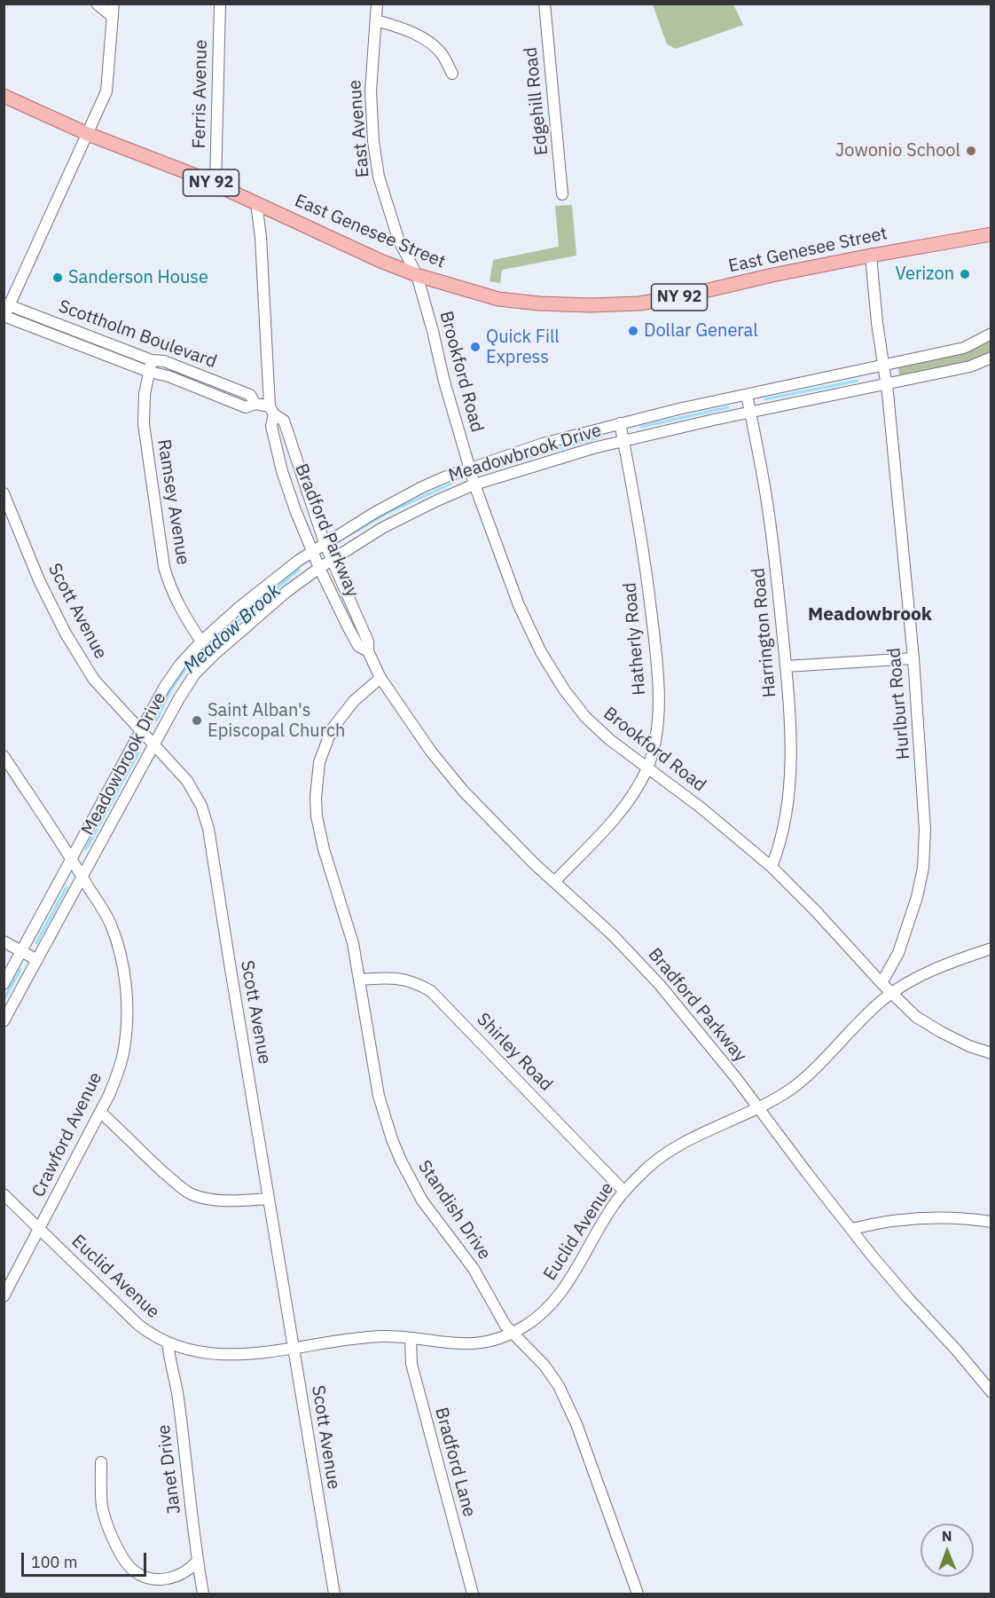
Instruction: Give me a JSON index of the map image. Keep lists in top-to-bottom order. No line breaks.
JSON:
{"streets":{"main road":["NY 92","East Genesee Street"],"street":["Ferris Avenue","Edgehill Road","East Avenue","Scottholm Boulevard","Brookford Road","Meadowbrook Drive","Ramsey Avenue","Bradford Parkway","Scott Avenue","Harrington Road","Hatherly Road","Hurlburt Road","Shirley Road","Crawford Avenue","Standish Drive","Euclid Avenue","Bradford Lane","Janet Drive"]},"crossings":[["Ferris Avenue","East Genesee Street"],["East Avenue","East Genesee Street"],["East Avenue","Brookford Road"],["East Genesee Street","Brookford Road"],["East Genesee Street","Bradford Parkway"],["East Genesee Street","Hurlburt Road"],["Scottholm Boulevard","Ramsey Avenue"],["Scottholm Boulevard","Bradford Parkway"],["Brookford Road","Meadowbrook Drive"],["Brookford Road","Harrington Road"],["Brookford Road","Hatherly Road"],["Brookford Road","Hurlburt Road"],["Brookford Road","Euclid Avenue"],["Meadowbrook Drive","Ramsey Avenue"],["Meadowbrook Drive","Bradford Parkway"],["Meadowbrook Drive","Scott Avenue"],["Meadowbrook Drive","Harrington Road"],["Meadowbrook Drive","Hatherly Road"],["Meadowbrook Drive","Hurlburt Road"],["Meadowbrook Drive","Crawford Avenue"],["Bradford Parkway","Hatherly Road"],["Bradford Parkway","Standish Drive"],["Bradford Parkway","Euclid Avenue"],["Scott Avenue","Euclid Avenue"],["Shirley Road","Standish Drive"],["Shirley Road","Euclid Avenue"],["Crawford Avenue","Euclid Avenue"],["Standish Drive","Euclid Avenue"],["Euclid Avenue","Bradford Lane"],["Euclid Avenue","Janet Drive"]],"districts":["Meadowbrook"],"water":["Meadow Brook"],"places":["Jowonio School","Verizon","Sanderson House","Dollar General","Quick Fill Express","Saint Alban's Episcopal Church"],"scale_bar":"100 m","north":"top"}
